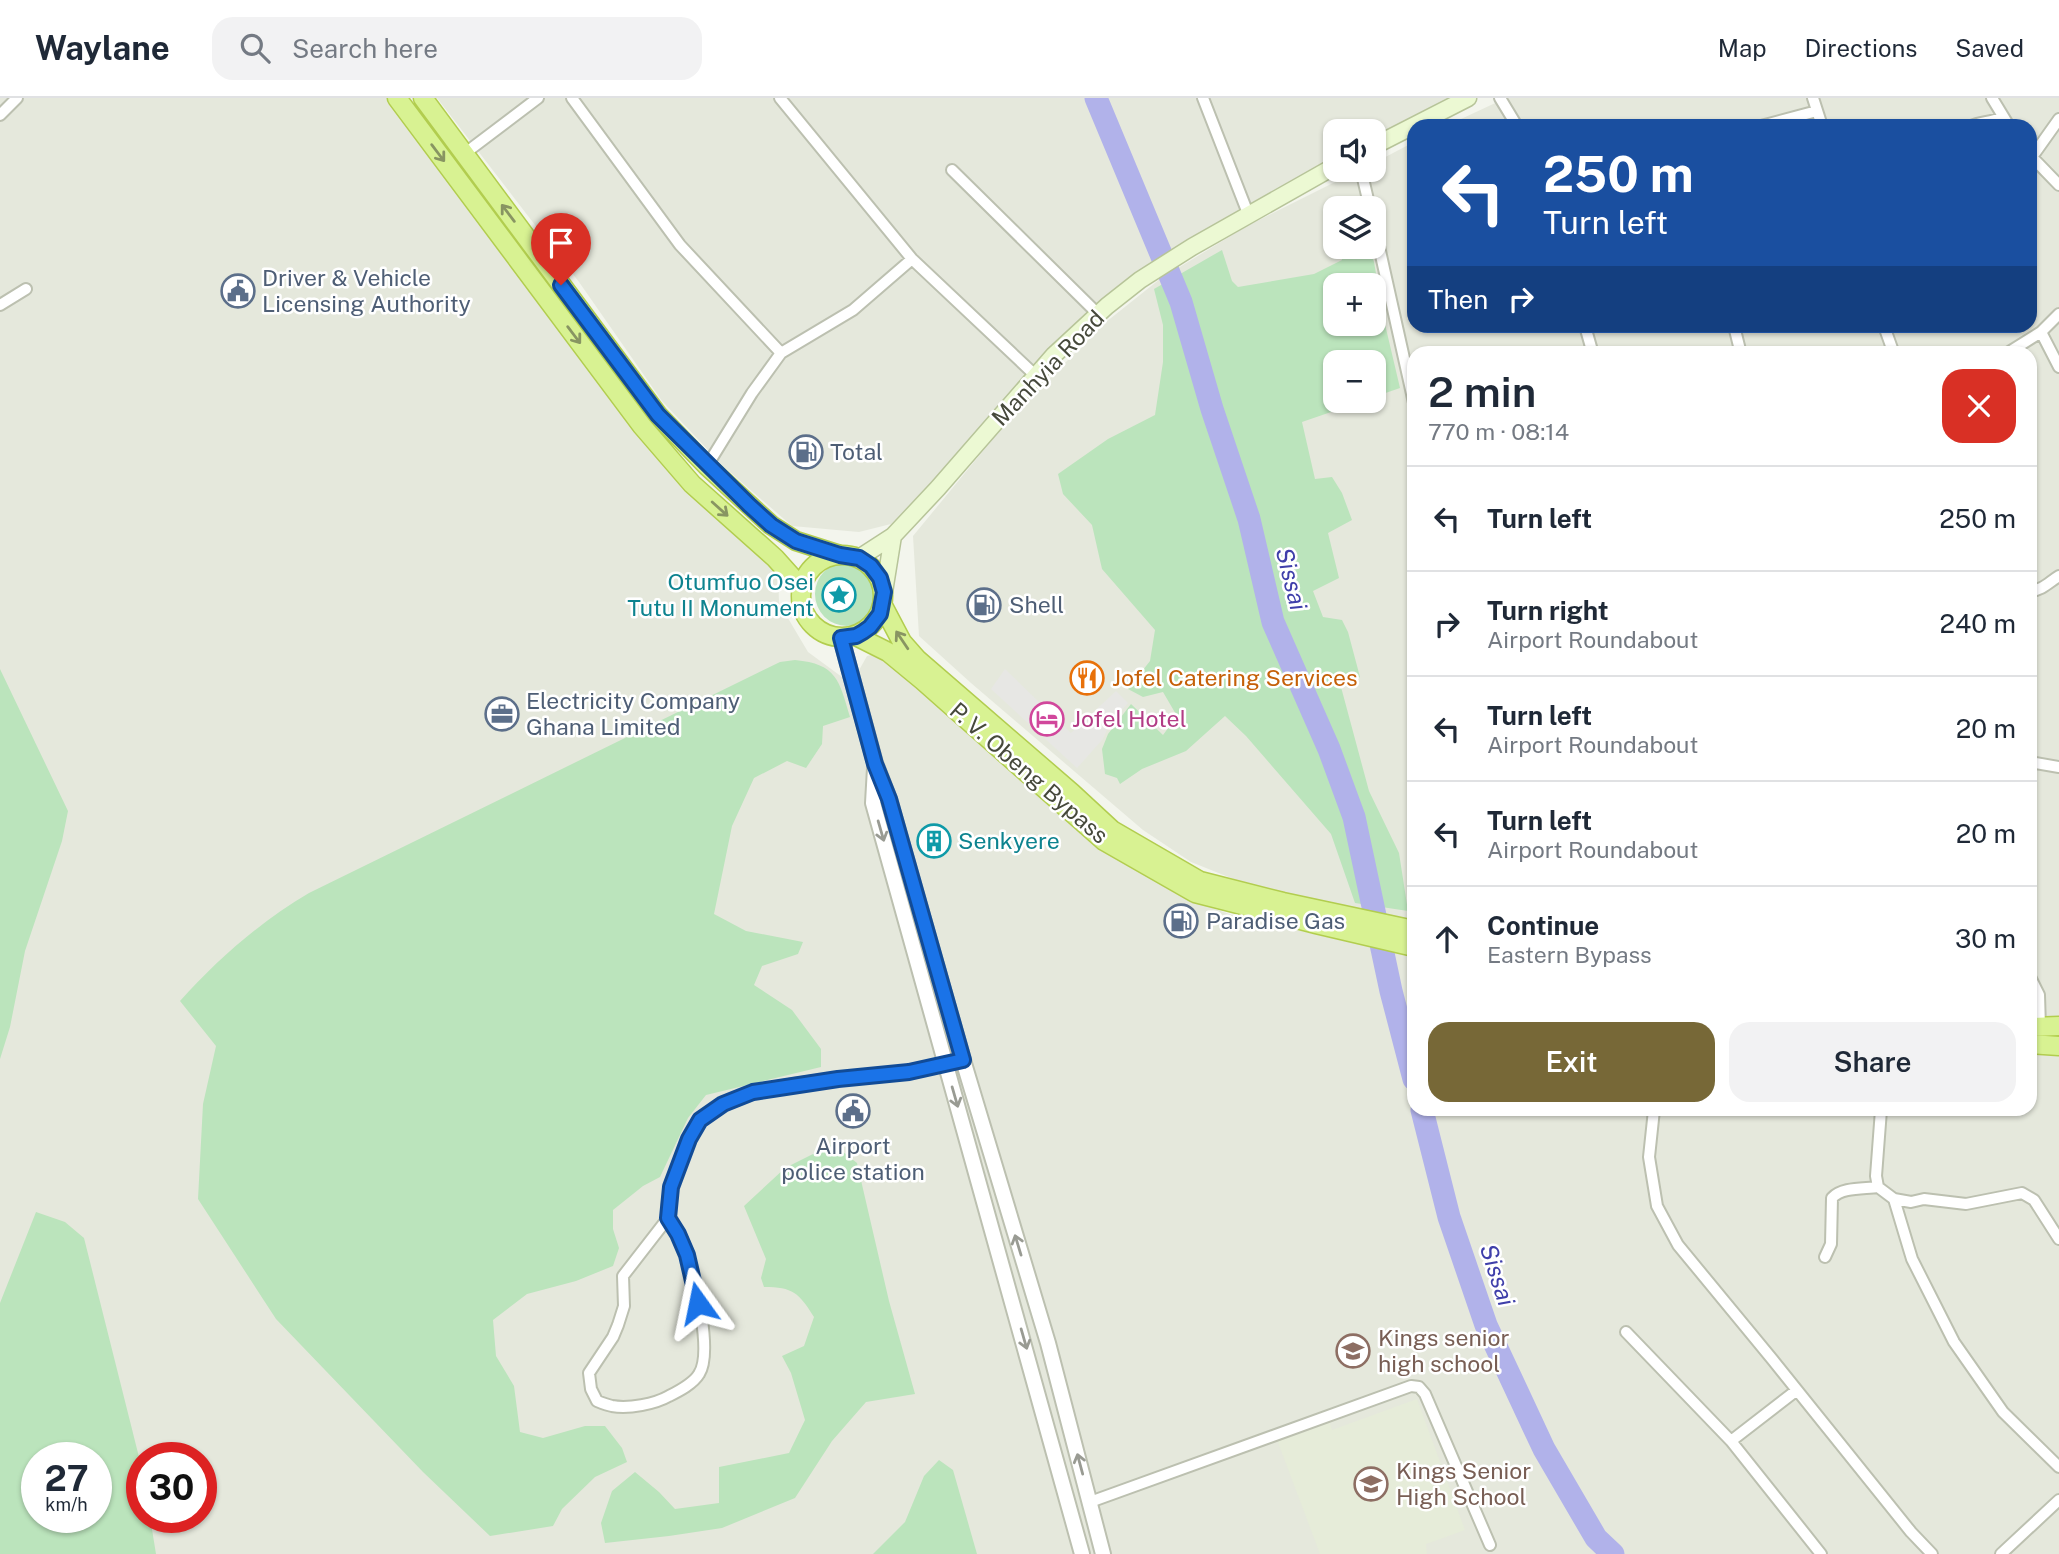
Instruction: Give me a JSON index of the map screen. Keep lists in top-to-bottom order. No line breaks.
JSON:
{"streets":{"highway":["P. V. Obeng Bypass"],"main road":["Manhyia Road"]},"crossings":[["Manhyia Road","P. V. Obeng Bypass"]],"water":["Sissai"],"places":{"public building":["Driver & Vehicle Licensing Authority","Airport police station"],"fuel station":["Total","Shell","Paradise Gas"],"place":["Otumfuo Osei Tutu II Monument"],"restaurant":["Jofel Catering Services"],"office":["Electricity Company Ghana Limited"],"hotel":["Jofel Hotel"],"building":["Senkyere"],"school or university":["Kings senior high school","Kings Senior High School"]},"page":{"header":"Waylane","search":"Search here","nav":["Map","Directions","Saved"],"map_buttons":["+","−"],"turn":["250 m","Turn left"],"then":"Then","heading":["2 min","770 m · 08:14"],"list":[{"name":"Turn left","value":"250 m"},{"name":"Turn right","note":"Airport Roundabout","value":"240 m"},{"name":"Turn left","note":"Airport Roundabout","value":"20 m"},{"name":"Turn left","note":"Airport Roundabout","value":"20 m"},{"name":"Continue","note":"Eastern Bypass","value":"30 m"}],"buttons":["Exit","Share"],"speed":"27 km/h","limit":"30"}}
